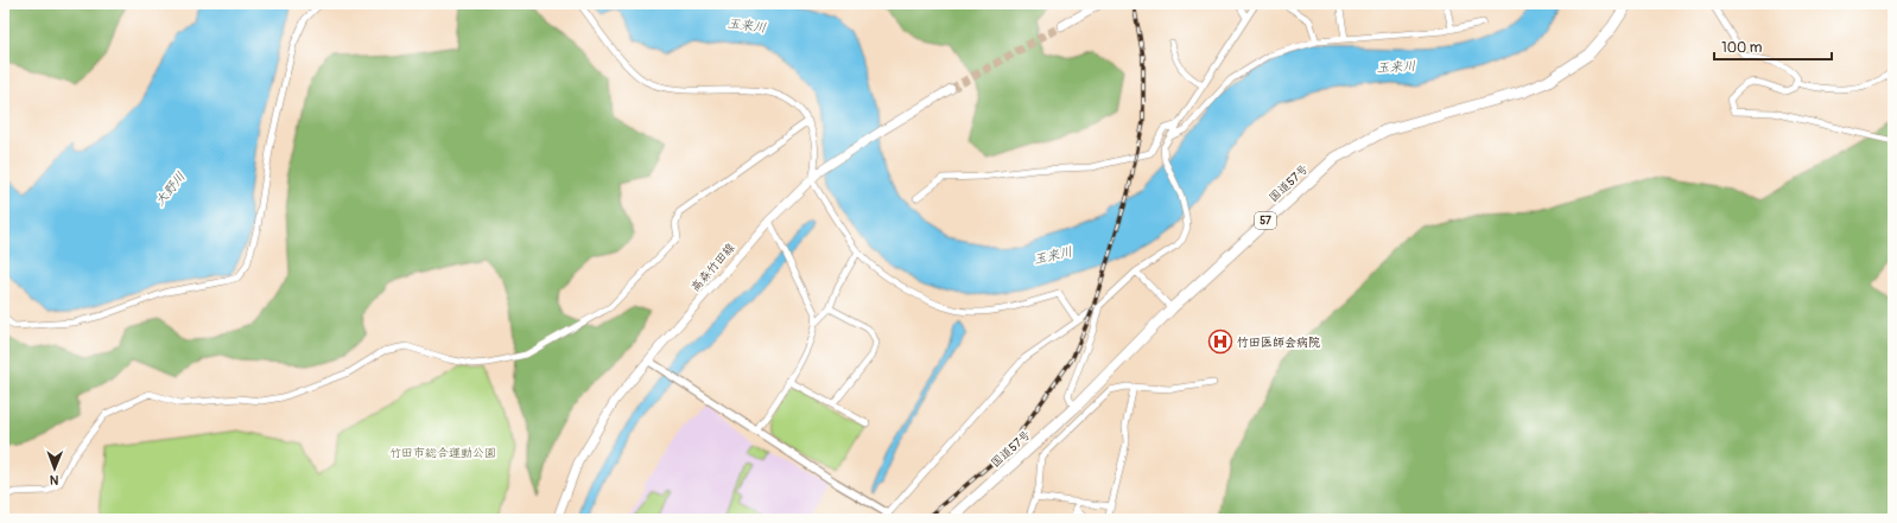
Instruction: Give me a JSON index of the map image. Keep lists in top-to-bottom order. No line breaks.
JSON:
{"streets":{"highway":["国道57号","57"],"main road":["高森竹田線"]},"water":["玉来川","大野川"],"parks":["竹田市総合運動公園"],"places":{"hospital":["竹田医師会病院"]},"scale_bar":"100 m","north":"bottom"}
